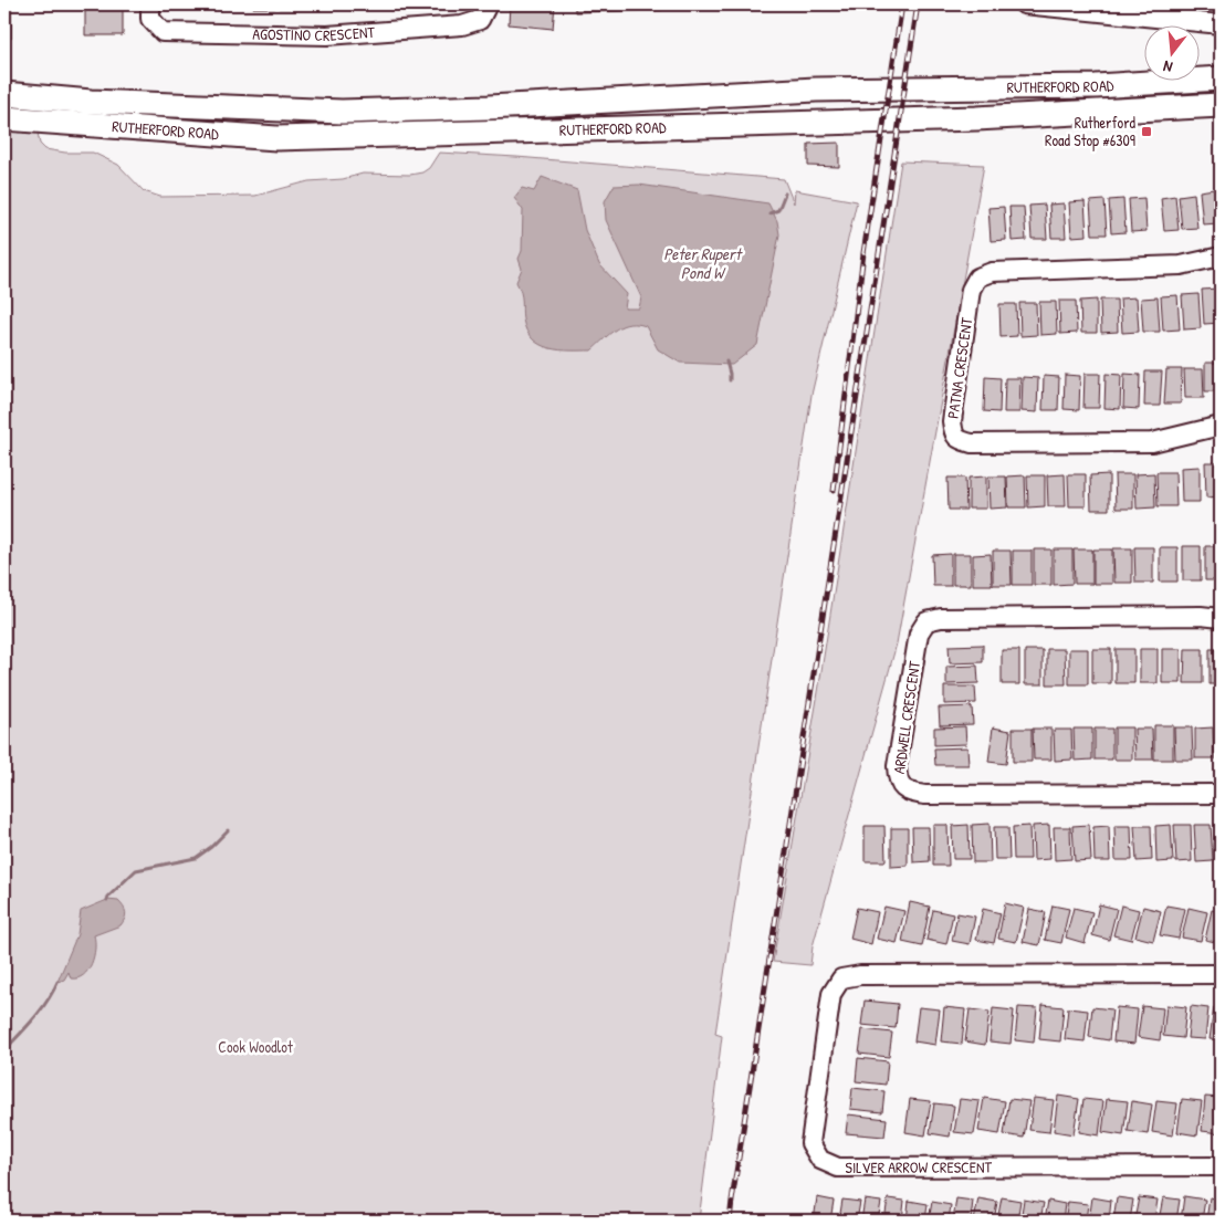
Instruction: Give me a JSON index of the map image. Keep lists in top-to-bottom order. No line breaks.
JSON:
{"streets":{"main road":["RUTHERFORD ROAD"],"street":["AGOSTINO CRESCENT","PATNA CRESCENT","ARDWELL CRESCENT","SILVER ARROW CRESCENT"]},"water":["Peter Rupert Pond W"],"parks":["Cook Woodlot"],"places":{"transit":["Rutherford Road Stop #6309"]},"north":"bottom"}
